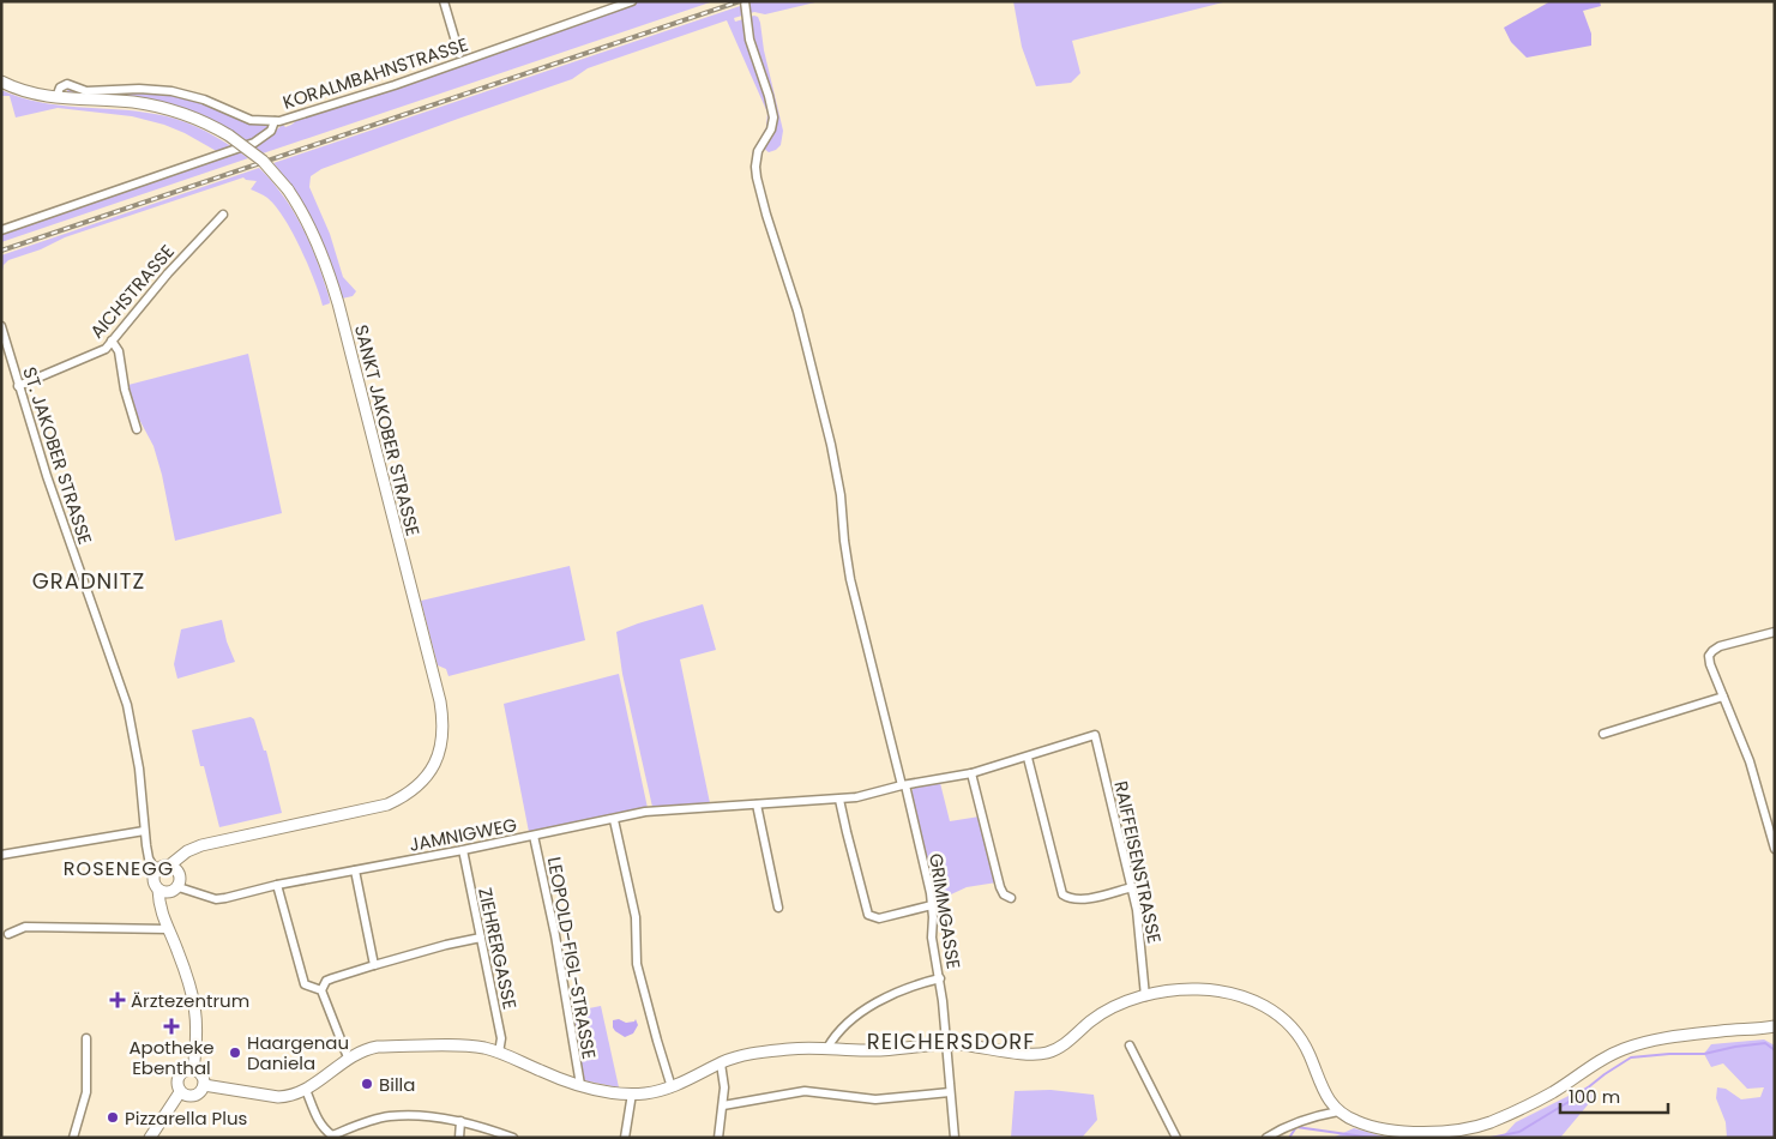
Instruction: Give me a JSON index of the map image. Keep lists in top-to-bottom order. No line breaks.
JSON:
{"streets":{"main road":["SANKT JAKOBER STRASSE"],"street":["KORALMBAHNSTRASSE","AICHSTRASSE","ST. JAKOBER STRASSE","JAMNIGWEG","RAIFFEISENSTRASSE","GRIMMGASSE","ZIEHRERGASSE","LEOPOLD-FIGL-STRASSE"]},"crossings":[["AICHSTRASSE","ST. JAKOBER STRASSE"],["SANKT JAKOBER STRASSE","ST. JAKOBER STRASSE"],["SANKT JAKOBER STRASSE","JAMNIGWEG"],["ST. JAKOBER STRASSE","JAMNIGWEG"],["JAMNIGWEG","RAIFFEISENSTRASSE"],["JAMNIGWEG","GRIMMGASSE"],["JAMNIGWEG","ZIEHRERGASSE"],["JAMNIGWEG","LEOPOLD-FIGL-STRASSE"]],"districts":["GRADNITZ","ROSENEGG","REICHERSDORF"],"places":{"health":["Ärztezentrum","Apotheke Ebenthal"],"other":["Haargenau Daniela","Billa","Pizzarella Plus"]},"scale_bar":"100 m"}
